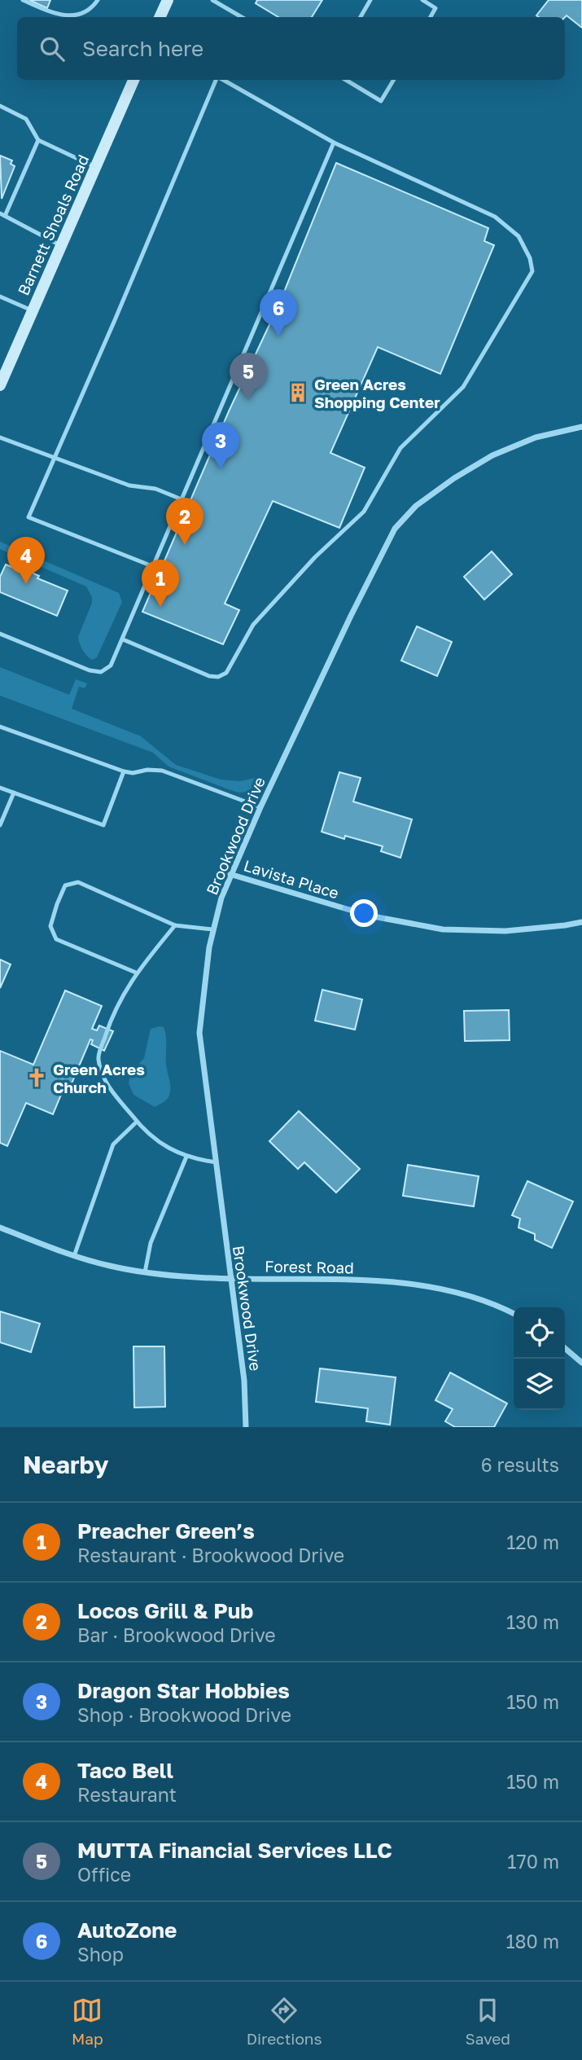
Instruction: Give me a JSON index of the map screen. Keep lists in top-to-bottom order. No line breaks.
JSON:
{"streets":{"main road":["Barnett Shoals Road"],"street":["Brookwood Drive","Lavista Place","Forest Road"]},"crossings":[["Brookwood Drive","Lavista Place"],["Brookwood Drive","Forest Road"]],"places":{"building":["Green Acres Shopping Center"],"church":["Green Acres Church"]},"page":{"search":"Search here","pins":["6","5","3","2","4","1"],"heading":["Nearby","6 results"],"list":[{"mark":"1","name":"Preacher Green’s","note":"Restaurant · Brookwood Drive","value":"120 m"},{"mark":"2","name":"Locos Grill & Pub","note":"Bar · Brookwood Drive","value":"130 m"},{"mark":"3","name":"Dragon Star Hobbies","note":"Shop · Brookwood Drive","value":"150 m"},{"mark":"4","name":"Taco Bell","note":"Restaurant","value":"150 m"},{"mark":"5","name":"MUTTA Financial Services LLC","note":"Office","value":"170 m"},{"mark":"6","name":"AutoZone","note":"Shop","value":"180 m"}],"nav":["Map","Directions","Saved"]}}
